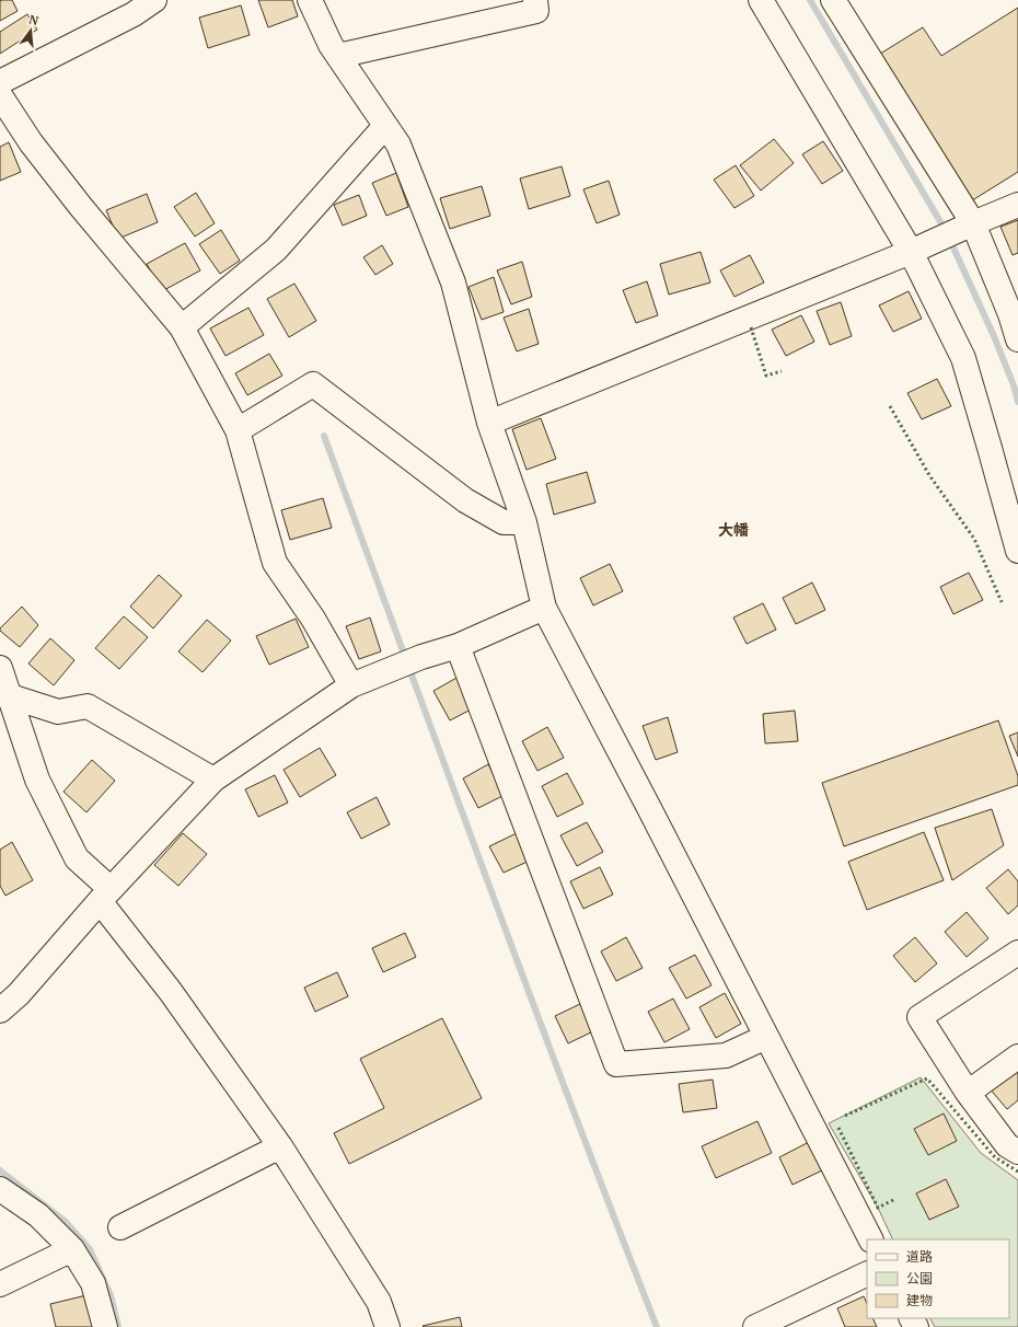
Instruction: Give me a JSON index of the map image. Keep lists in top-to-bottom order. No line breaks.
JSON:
{"districts":["大幡"],"legend":["道路","公園","建物"],"north":"top"}
